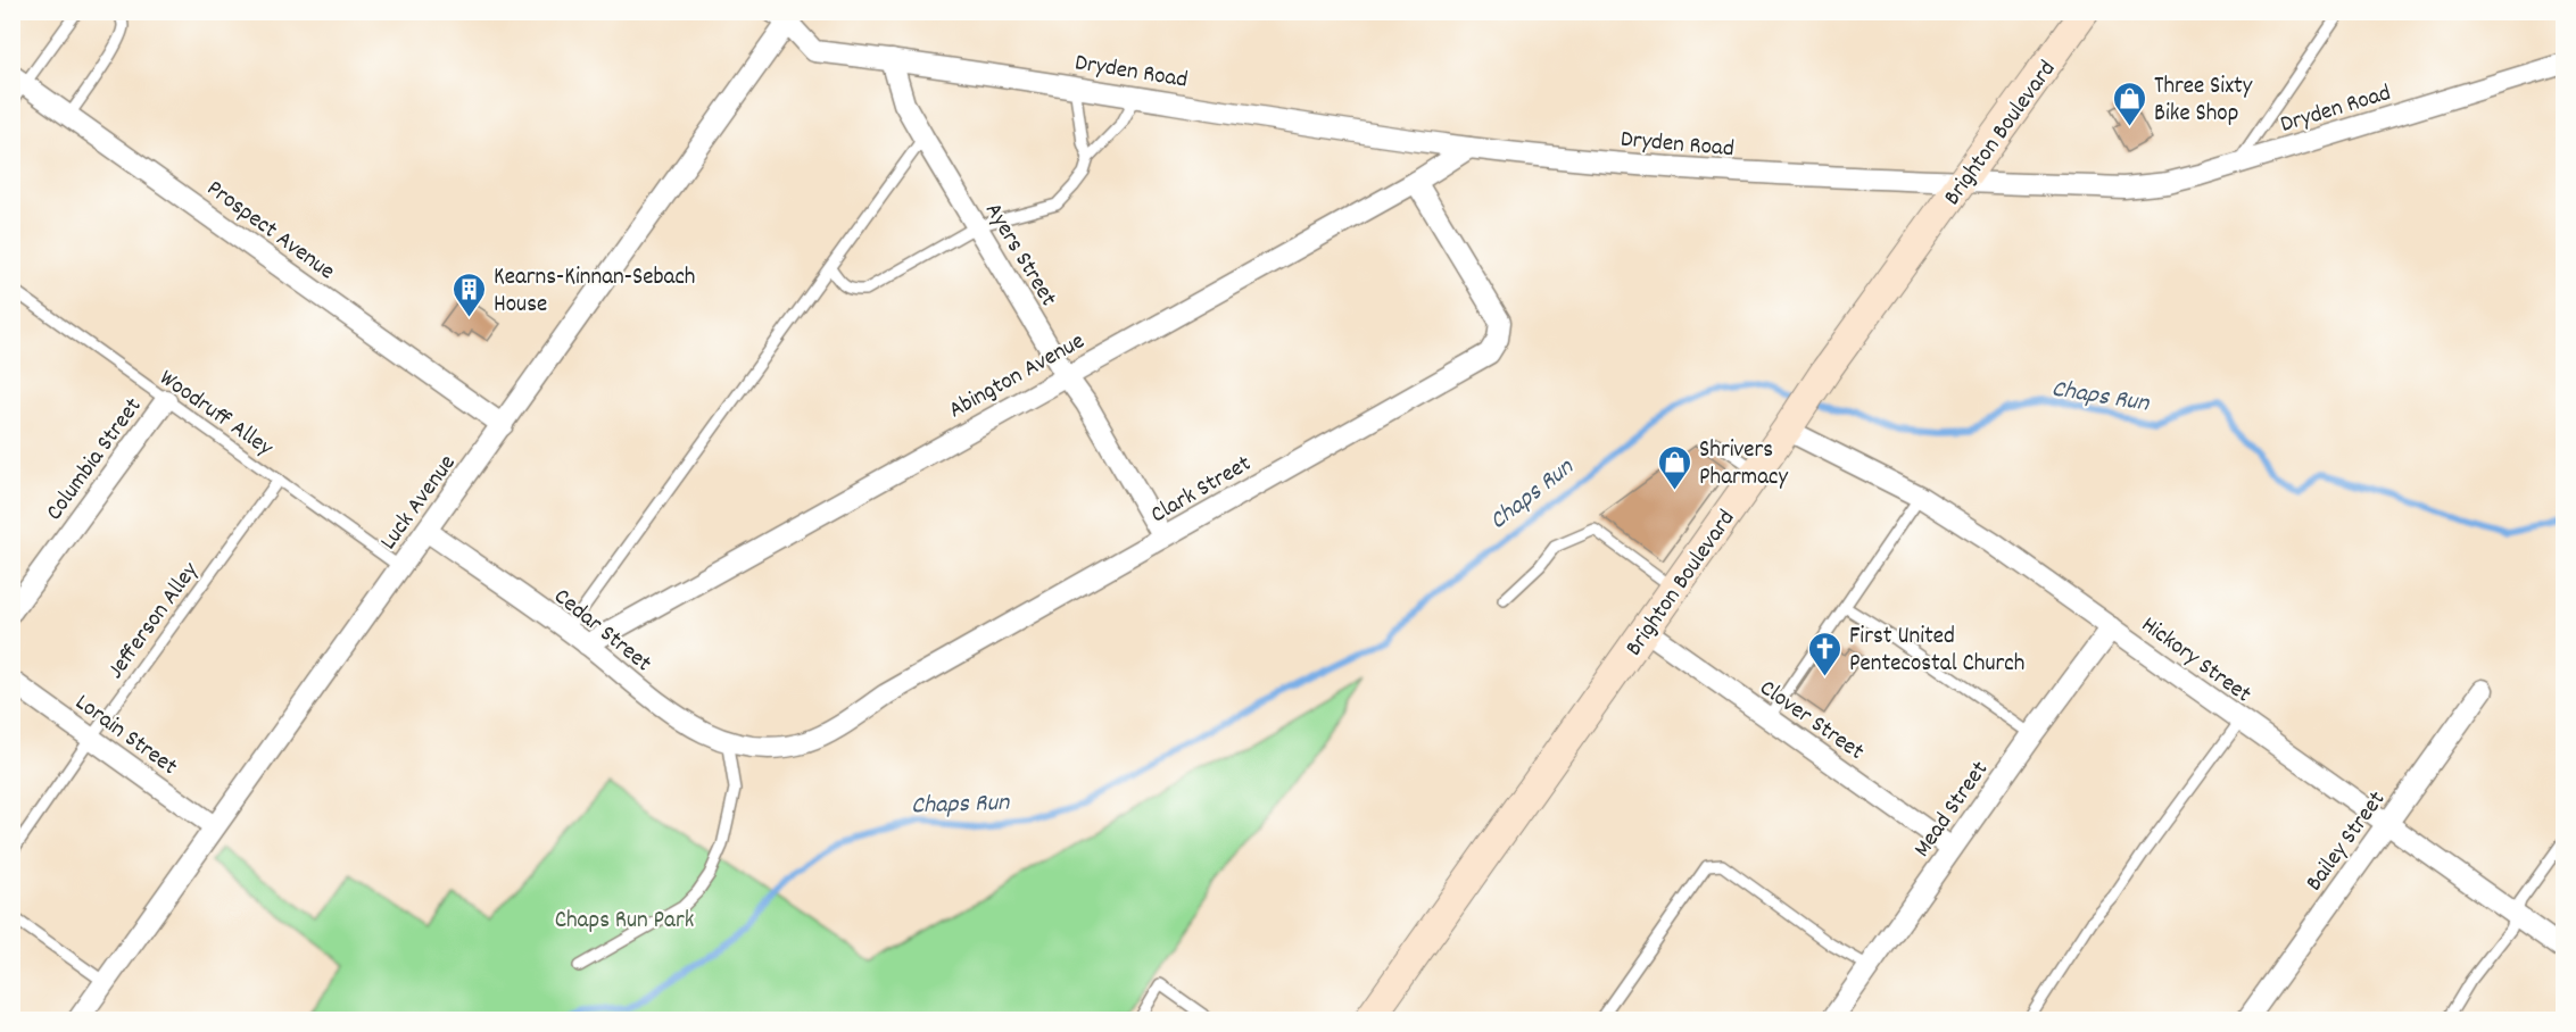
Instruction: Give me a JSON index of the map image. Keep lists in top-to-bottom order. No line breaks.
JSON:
{"streets":{"street":["Dryden Road","Brighton Boulevard","Prospect Avenue","Ayers Street","Abington Avenue","Columbia Street","Clark Street","Luck Avenue","Cedar Street","Hickory Street","Clover Street","Lorain Street","Mead Street","Bailey Street"],"lane":["Woodruff Alley","Jefferson Alley"]},"crossings":[["Dryden Road","Brighton Boulevard"],["Dryden Road","Ayers Street"],["Dryden Road","Abington Avenue"],["Dryden Road","Luck Avenue"],["Brighton Boulevard","Hickory Street"],["Brighton Boulevard","Clover Street"],["Prospect Avenue","Luck Avenue"],["Ayers Street","Abington Avenue"],["Ayers Street","Clark Street"],["Abington Avenue","Clark Street"],["Abington Avenue","Cedar Street"],["Woodruff Alley","Columbia Street"],["Woodruff Alley","Luck Avenue"],["Woodruff Alley","Jefferson Alley"],["Clark Street","Cedar Street"],["Luck Avenue","Cedar Street"],["Luck Avenue","Lorain Street"],["Jefferson Alley","Lorain Street"],["Hickory Street","Mead Street"],["Hickory Street","Bailey Street"],["Clover Street","Mead Street"]],"water":["Chaps Run"],"parks":["Chaps Run Park"],"places":{"shop":["Three Sixty Bike Shop","Shrivers Pharmacy"],"building":["Kearns-Kinnan-Sebach House"],"church":["First United Pentecostal Church"]}}
